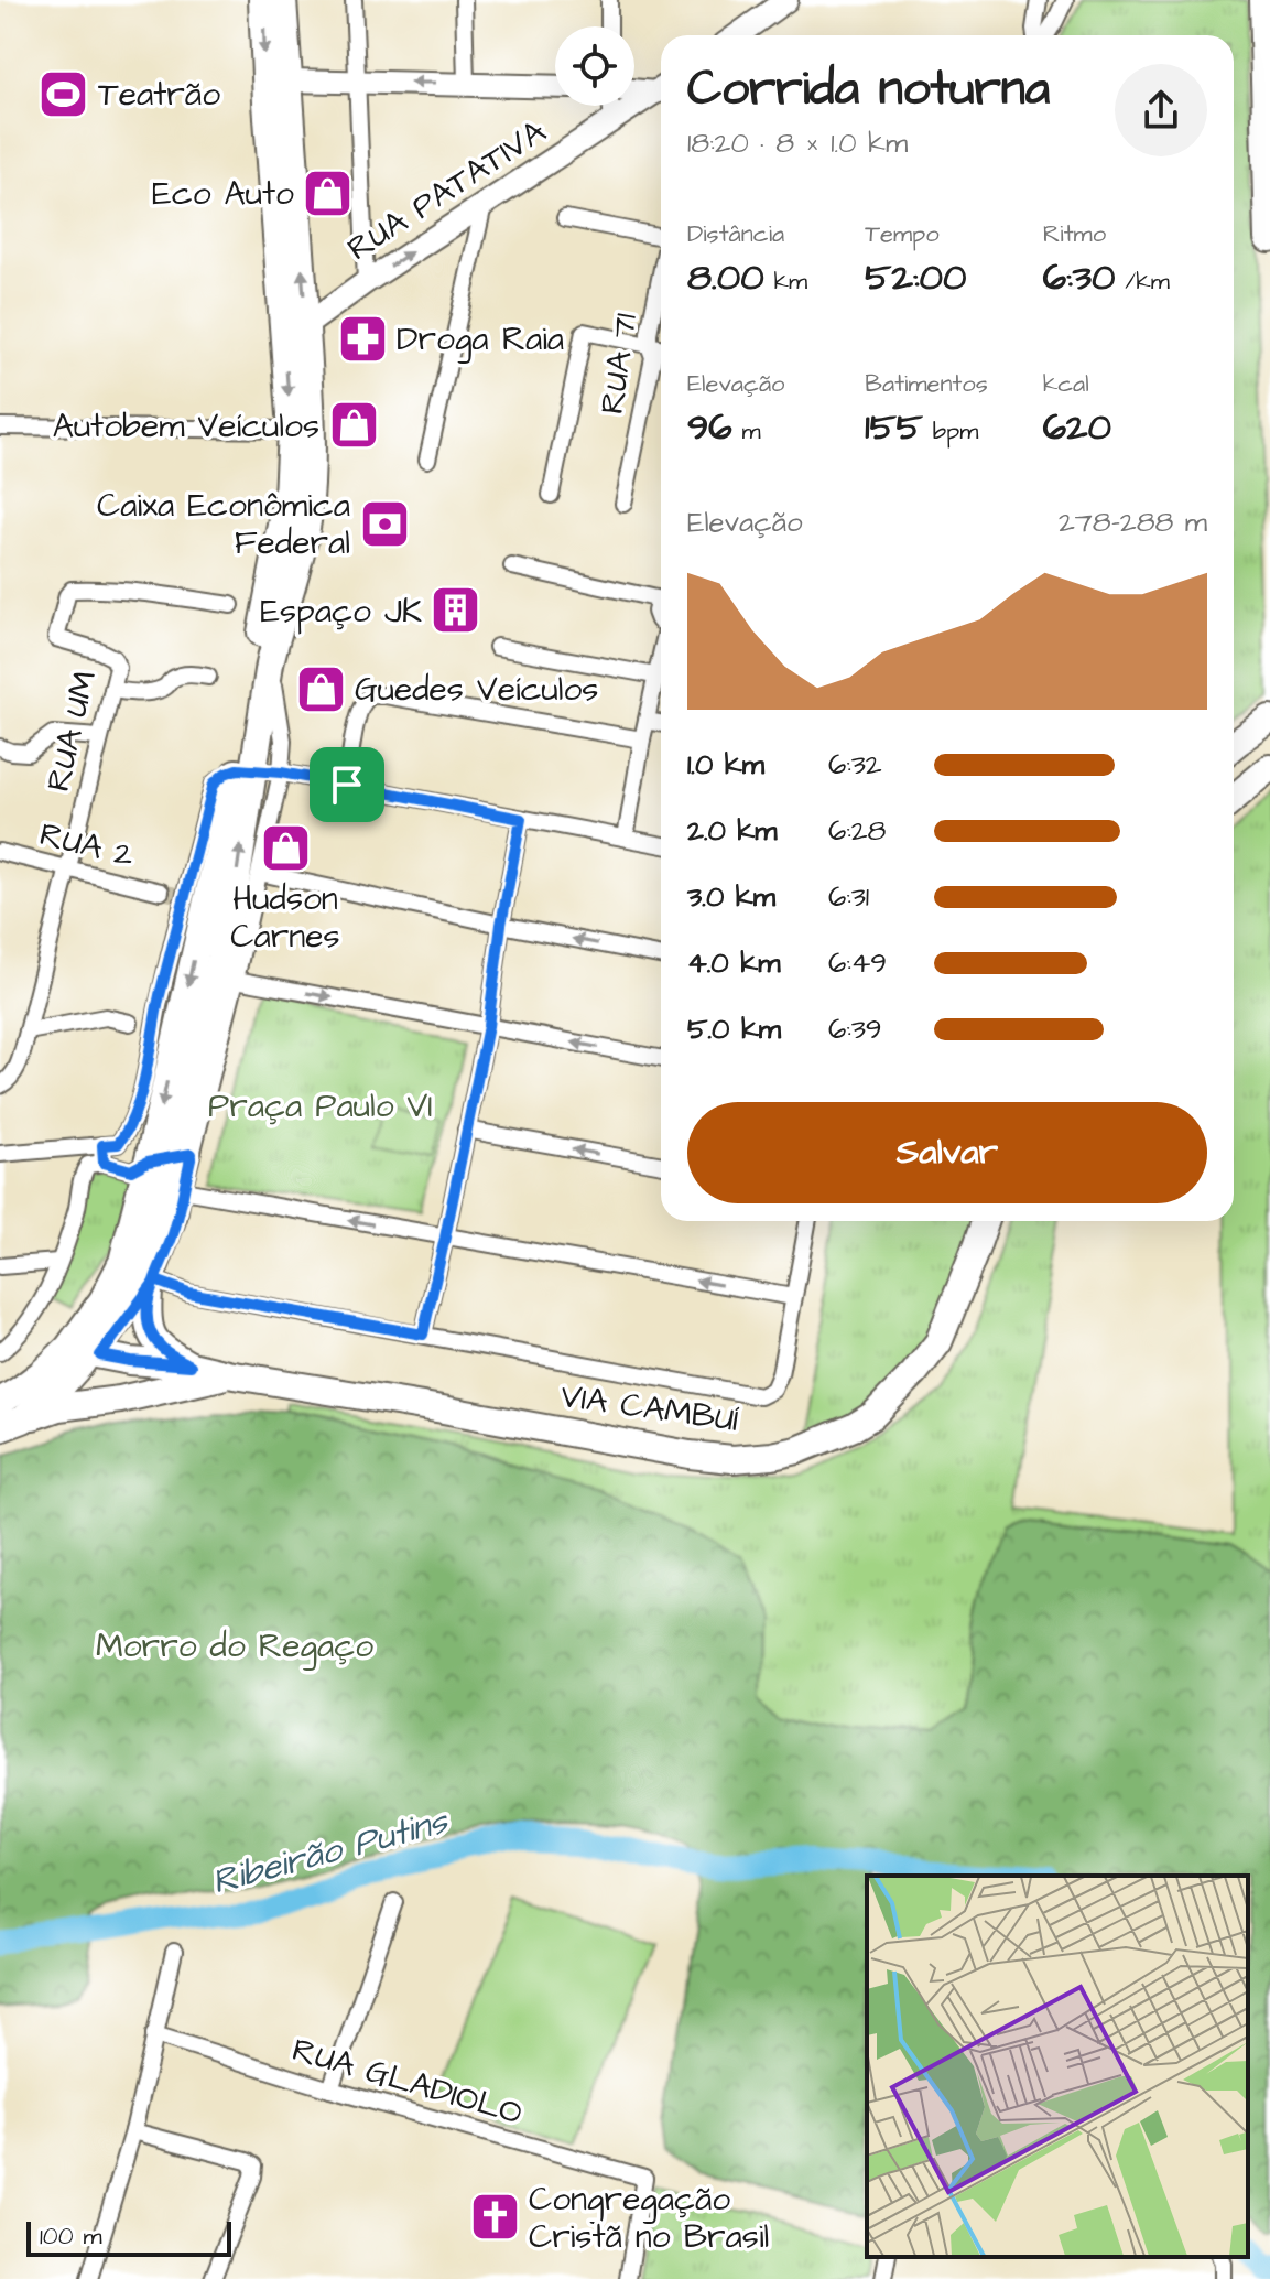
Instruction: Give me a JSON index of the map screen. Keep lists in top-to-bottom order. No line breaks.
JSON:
{"streets":{"main road":["RUA PATATIVA","VIA CAMBUÍ"],"street":["RUA 71","RUA UM","RUA 2","RUA GLADIOLO"]},"crossings":[["RUA UM","RUA 2"]],"water":["Ribeirão Putins"],"parks":["Praça Paulo VI","Morro do Regaço"],"places":{"sports":["Teatrão"],"shop":["Eco Auto","Autobem Veículos","Guedes Veículos","Hudson Carnes"],"pharmacy":["Droga Raia"],"bank":["Caixa Econômica Federal"],"building":["Espaço JK"],"church":["Congregação Cristã no Brasil"]},"scale_bar":"100 m","page":{"heading":["Corrida noturna","18:20 · 8 × 1.0 km"],"stats":[["Distância","8.00 km"],["Tempo","52:00"],["Ritmo","6:30 /km"],["Elevação","96 m"],["Batimentos","155 bpm"],["kcal","620"]],"chart":["Elevação","278–288 m"],"list":[{"name":"1.0 km","note":"6:32"},{"name":"2.0 km","note":"6:28"},{"name":"3.0 km","note":"6:31"},{"name":"4.0 km","note":"6:49"},{"name":"5.0 km","note":"6:39"}],"buttons":"Salvar","scale":"100 m"}}
